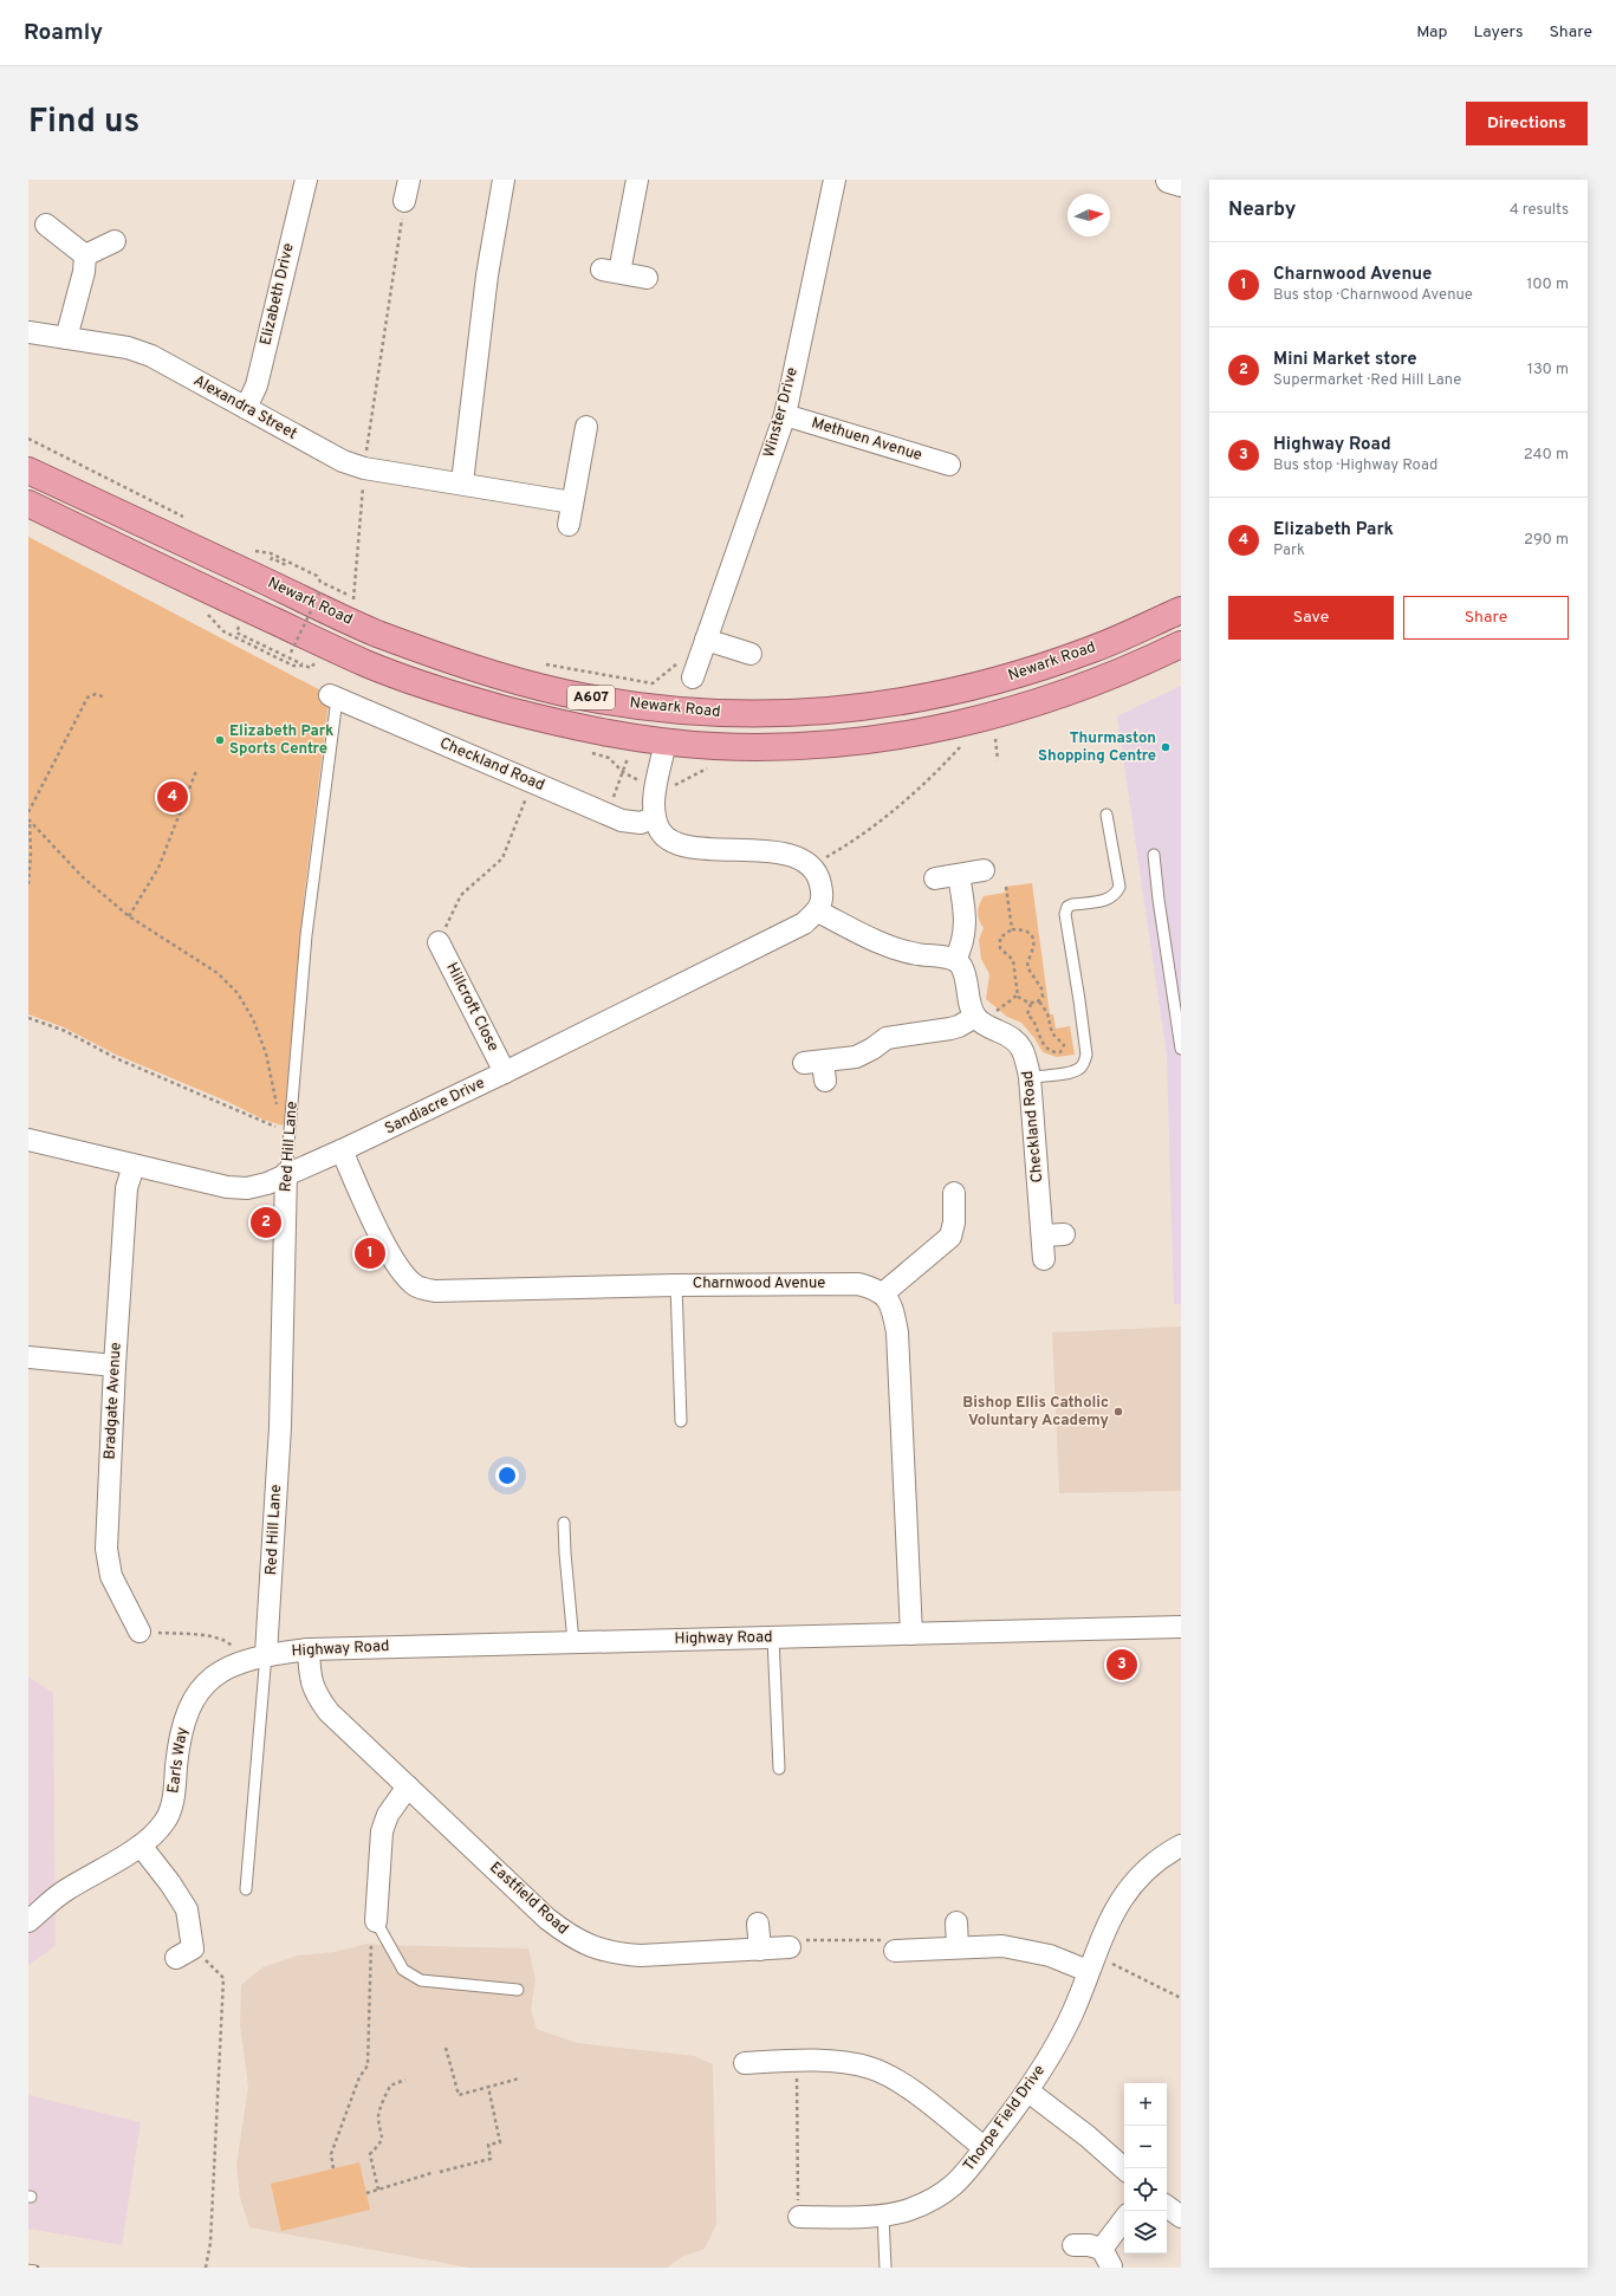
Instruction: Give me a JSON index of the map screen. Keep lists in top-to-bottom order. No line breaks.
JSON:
{"streets":{"highway":["Newark Road","A607"],"street":["Elizabeth Drive","Alexandra Street","Winster Drive","Methuen Avenue","Checkland Road","Hillcroft Close","Sandiacre Drive","Red Hill Lane","Charnwood Avenue","Bradgate Avenue","Highway Road","Earls Way","Eastfield Road","Thorpe Field Drive"]},"crossings":[["Elizabeth Drive","Alexandra Street"],["Winster Drive","Methuen Avenue"],["Checkland Road","Red Hill Lane"],["Hillcroft Close","Sandiacre Drive"],["Sandiacre Drive","Red Hill Lane"],["Sandiacre Drive","Charnwood Avenue"],["Sandiacre Drive","Bradgate Avenue"],["Red Hill Lane","Highway Road"],["Red Hill Lane","Earls Way"],["Highway Road","Earls Way"],["Highway Road","Eastfield Road"]],"places":["Elizabeth Park Sports Centre","Thurmaston Shopping Centre","Bishop Ellis Catholic Voluntary Academy"],"north":"right","page":{"header":"Roamly","nav":["Map","Layers","Share"],"title":"Find us","buttons":["Directions",["Save","Share"]],"heading":["Nearby","4 results"],"list":[{"mark":"1","name":"Charnwood Avenue","note":"Bus stop · Charnwood Avenue","value":"100 m"},{"mark":"2","name":"Mini Market store","note":"Supermarket · Red Hill Lane","value":"130 m"},{"mark":"3","name":"Highway Road","note":"Bus stop · Highway Road","value":"240 m"},{"mark":"4","name":"Elizabeth Park","note":"Park","value":"290 m"}],"pins":["4","2","1","3"],"map_buttons":["+","−"]}}
